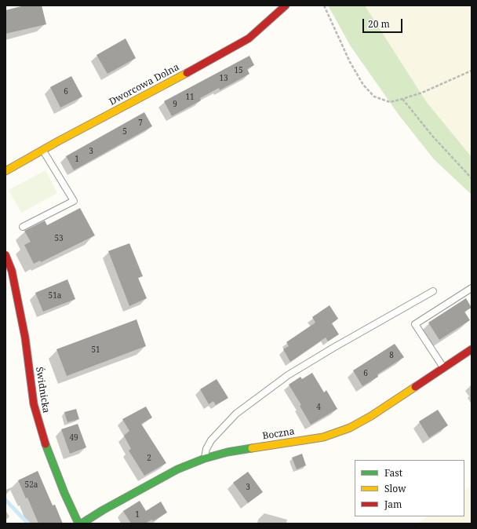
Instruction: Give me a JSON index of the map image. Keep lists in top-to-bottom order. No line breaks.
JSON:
{"streets":{"street":["Dworcowa Dolna","Świdnicka","Boczna"]},"house_numbers":["15","13","6","11","9","7","5","3","1","53","51a","51","8","6","4","49","2","52a","3","1"],"legend":["Fast","Slow","Jam"],"scale_bar":"20 m"}
